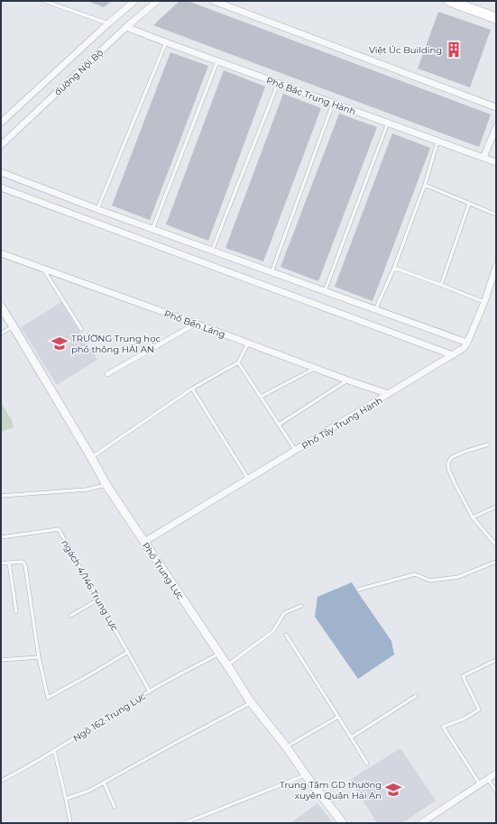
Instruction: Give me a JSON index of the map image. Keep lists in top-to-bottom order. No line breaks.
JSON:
{"streets":{"street":["đường Nội Bộ","Phố Bắc Trung Hành","Phố Bến Láng","Phố Tây Trung Hành","Phố Trung Lực"],"lane":["ngách 4/146 Trung Lực","Ngõ 162 Trung Lực"]},"crossings":[["đường Nội Bộ","Phố Bắc Trung Hành"],["Phố Bến Láng","Phố Tây Trung Hành"],["Phố Tây Trung Hành","Phố Trung Lực"],["Phố Trung Lực","Ngõ 162 Trung Lực"],["ngách 4/146 Trung Lực","Ngõ 162 Trung Lực"]],"places":{"building":["Việt Úc Building"],"school or university":["TRƯỜNG Trung học phổ thông HẢI AN","Trung Tâm GD thường xuyên Quận Hải An"]}}
